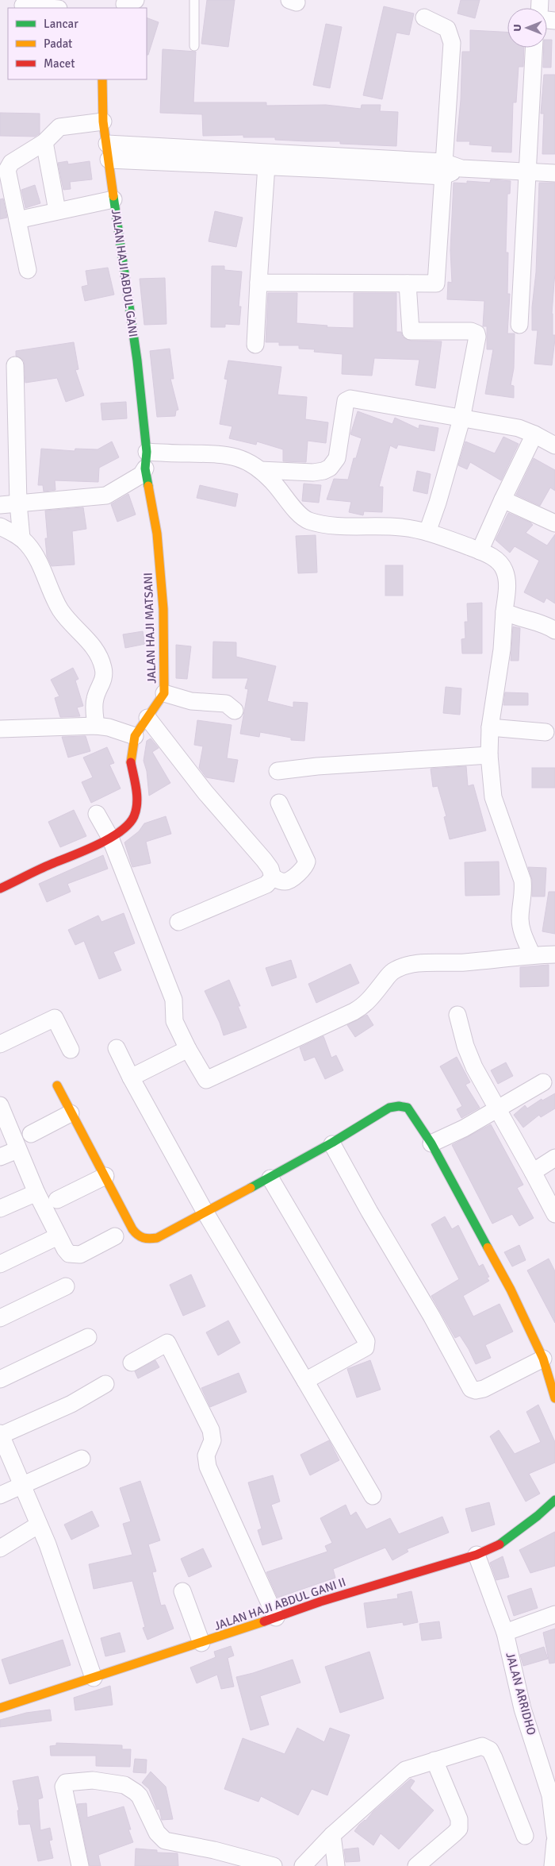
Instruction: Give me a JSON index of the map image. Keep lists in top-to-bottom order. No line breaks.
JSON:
{"streets":{"street":["JALAN HAJI ABDUL GANI","JALAN HAJI MATSANI","JALAN HAJI ABDUL GANI II","JALAN ARRIDHO"]},"crossings":[["JALAN HAJI ABDUL GANI","JALAN HAJI MATSANI"],["JALAN HAJI ABDUL GANI II","JALAN ARRIDHO"]],"legend":["Lancar","Padat","Macet"],"north":"left"}
